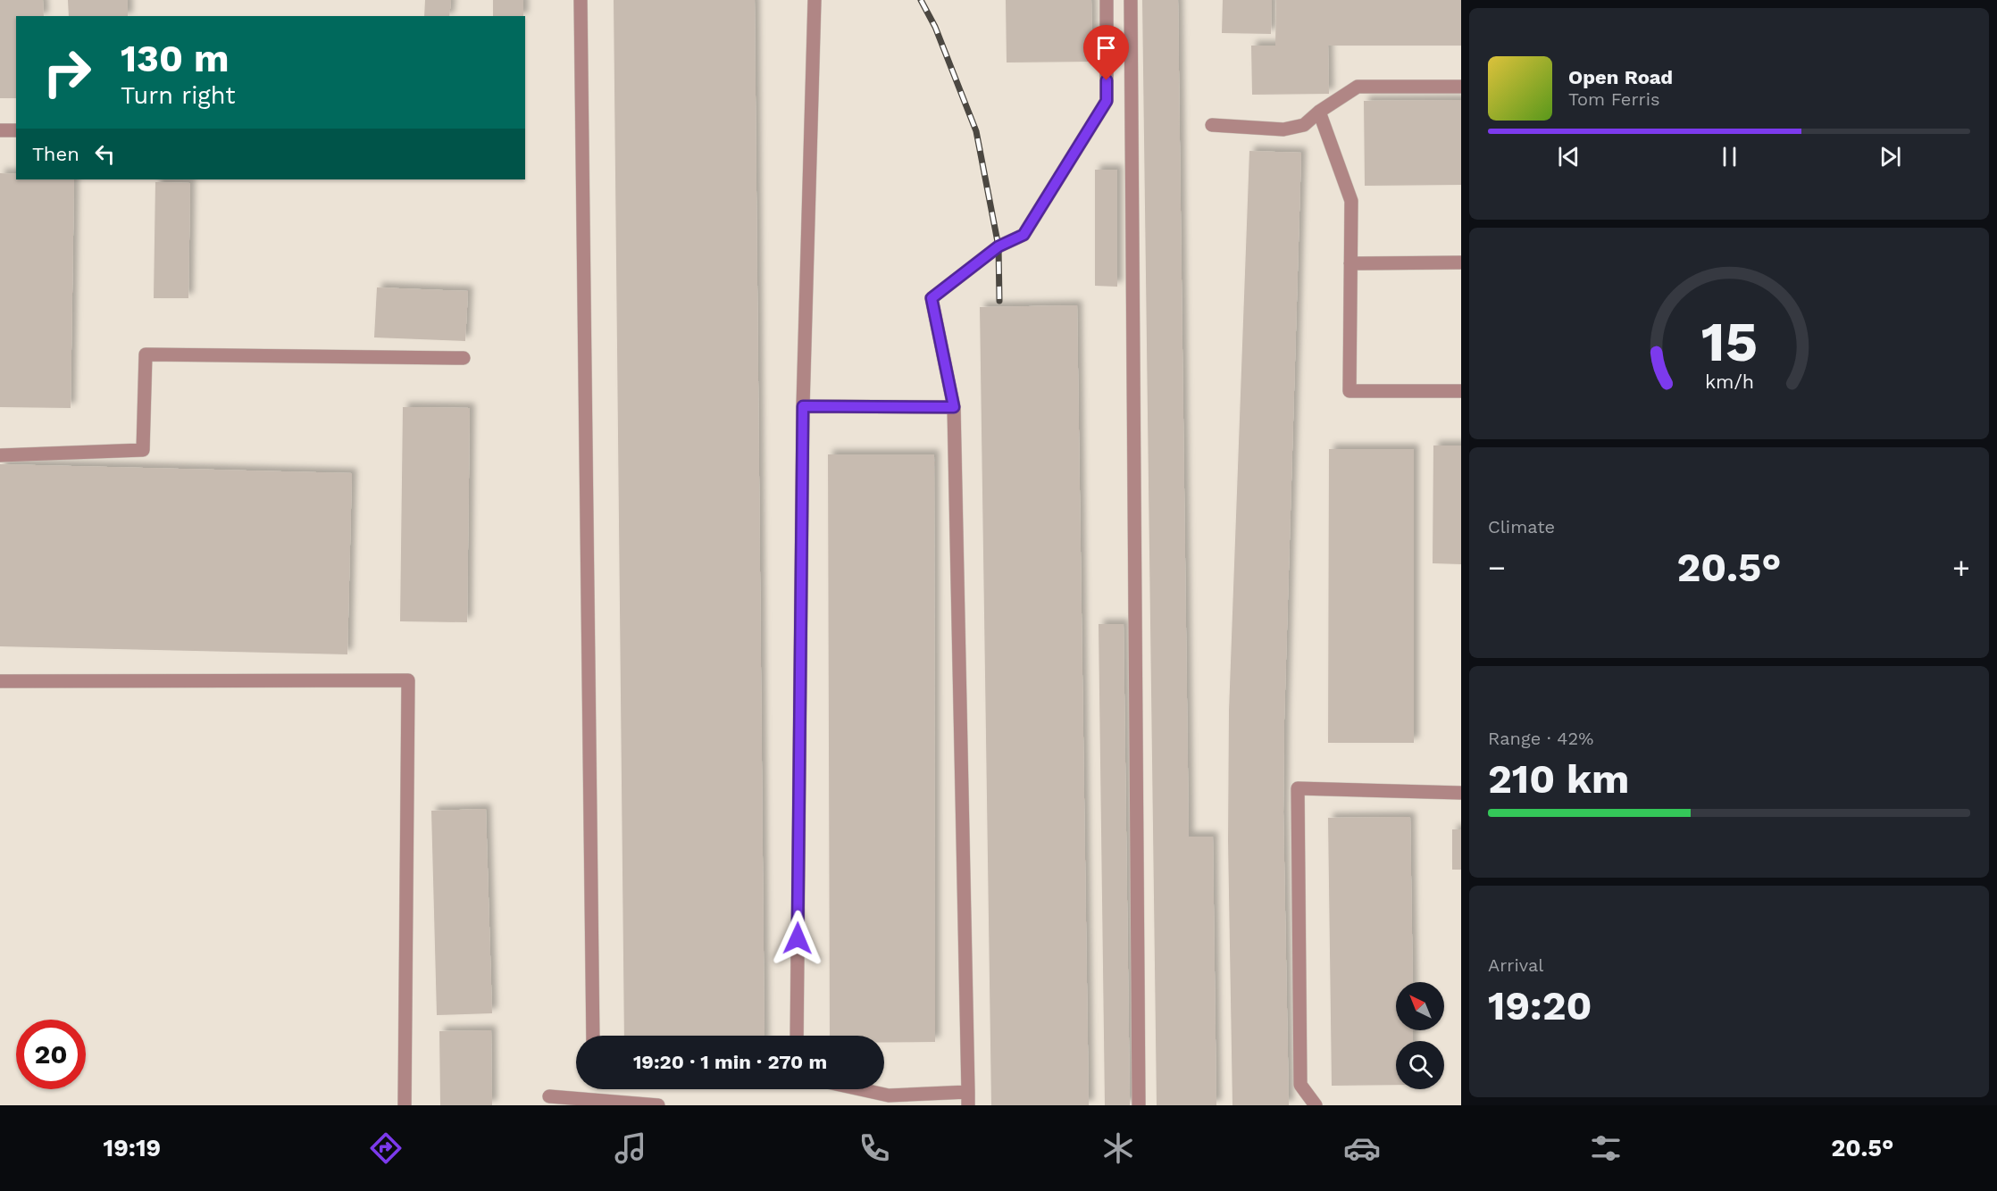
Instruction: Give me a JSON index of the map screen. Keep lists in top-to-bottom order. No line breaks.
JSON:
{"north":"top left","page":{"turn":["130 m","Turn right"],"song":["Open Road","Tom Ferris"],"then":"Then","tile":["Climate",["Range · 42%","210 km"],["Arrival","19:20"]],"heat":["−","20.5°","+"],"limit":"20","trip":"19:20 · 1 min · 270 m","tabs":["19:19","20.5°"],"gauge":["15","km/h"]}}
